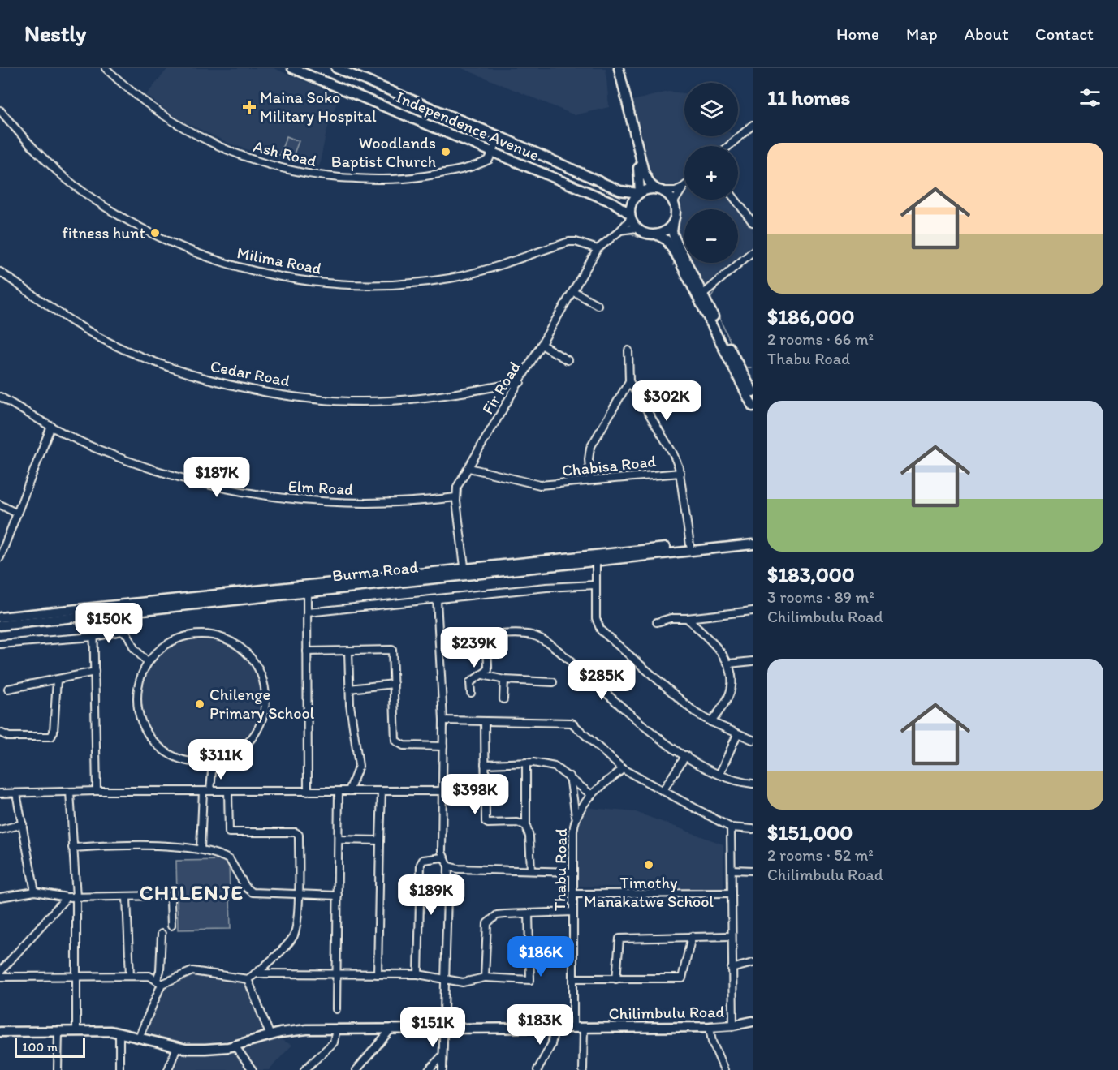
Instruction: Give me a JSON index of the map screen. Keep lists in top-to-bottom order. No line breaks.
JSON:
{"streets":{"main road":["Independence Avenue","Burma Road","Chilimbulu Road"],"street":["Ash Road","Milima Road","Cedar Road","Fir Road","Chabisa Road","Elm Road","Thabu Road"]},"crossings":[["Independence Avenue","Ash Road"],["Independence Avenue","Fir Road"],["Milima Road","Fir Road"],["Cedar Road","Fir Road"],["Fir Road","Chabisa Road"],["Fir Road","Elm Road"],["Fir Road","Burma Road"],["Thabu Road","Chilimbulu Road"]],"districts":["CHILENJE"],"places":{"health":["Maina Soko Military Hospital"],"other":["Woodlands Baptist Church","fitness hunt","Chilenge Primary School","Timothy Manakatwe School"]},"scale_bar":"100 m","page":{"header":"Nestly","nav":["Home","Map","About","Contact"],"heading":"11 homes","map_buttons":["+","−"],"list":[{"name":"$186,000","note":"2 rooms · 66 m² · Thabu Road"},{"name":"$183,000","note":"3 rooms · 89 m² · Chilimbulu Road"},{"name":"$151,000","note":"2 rooms · 52 m² · Chilimbulu Road"}],"price":["$302K","$187K","$150K","$239K","$285K","$311K","$398K","$189K","$186K","$183K","$151K"],"scale":"100 m"}}
